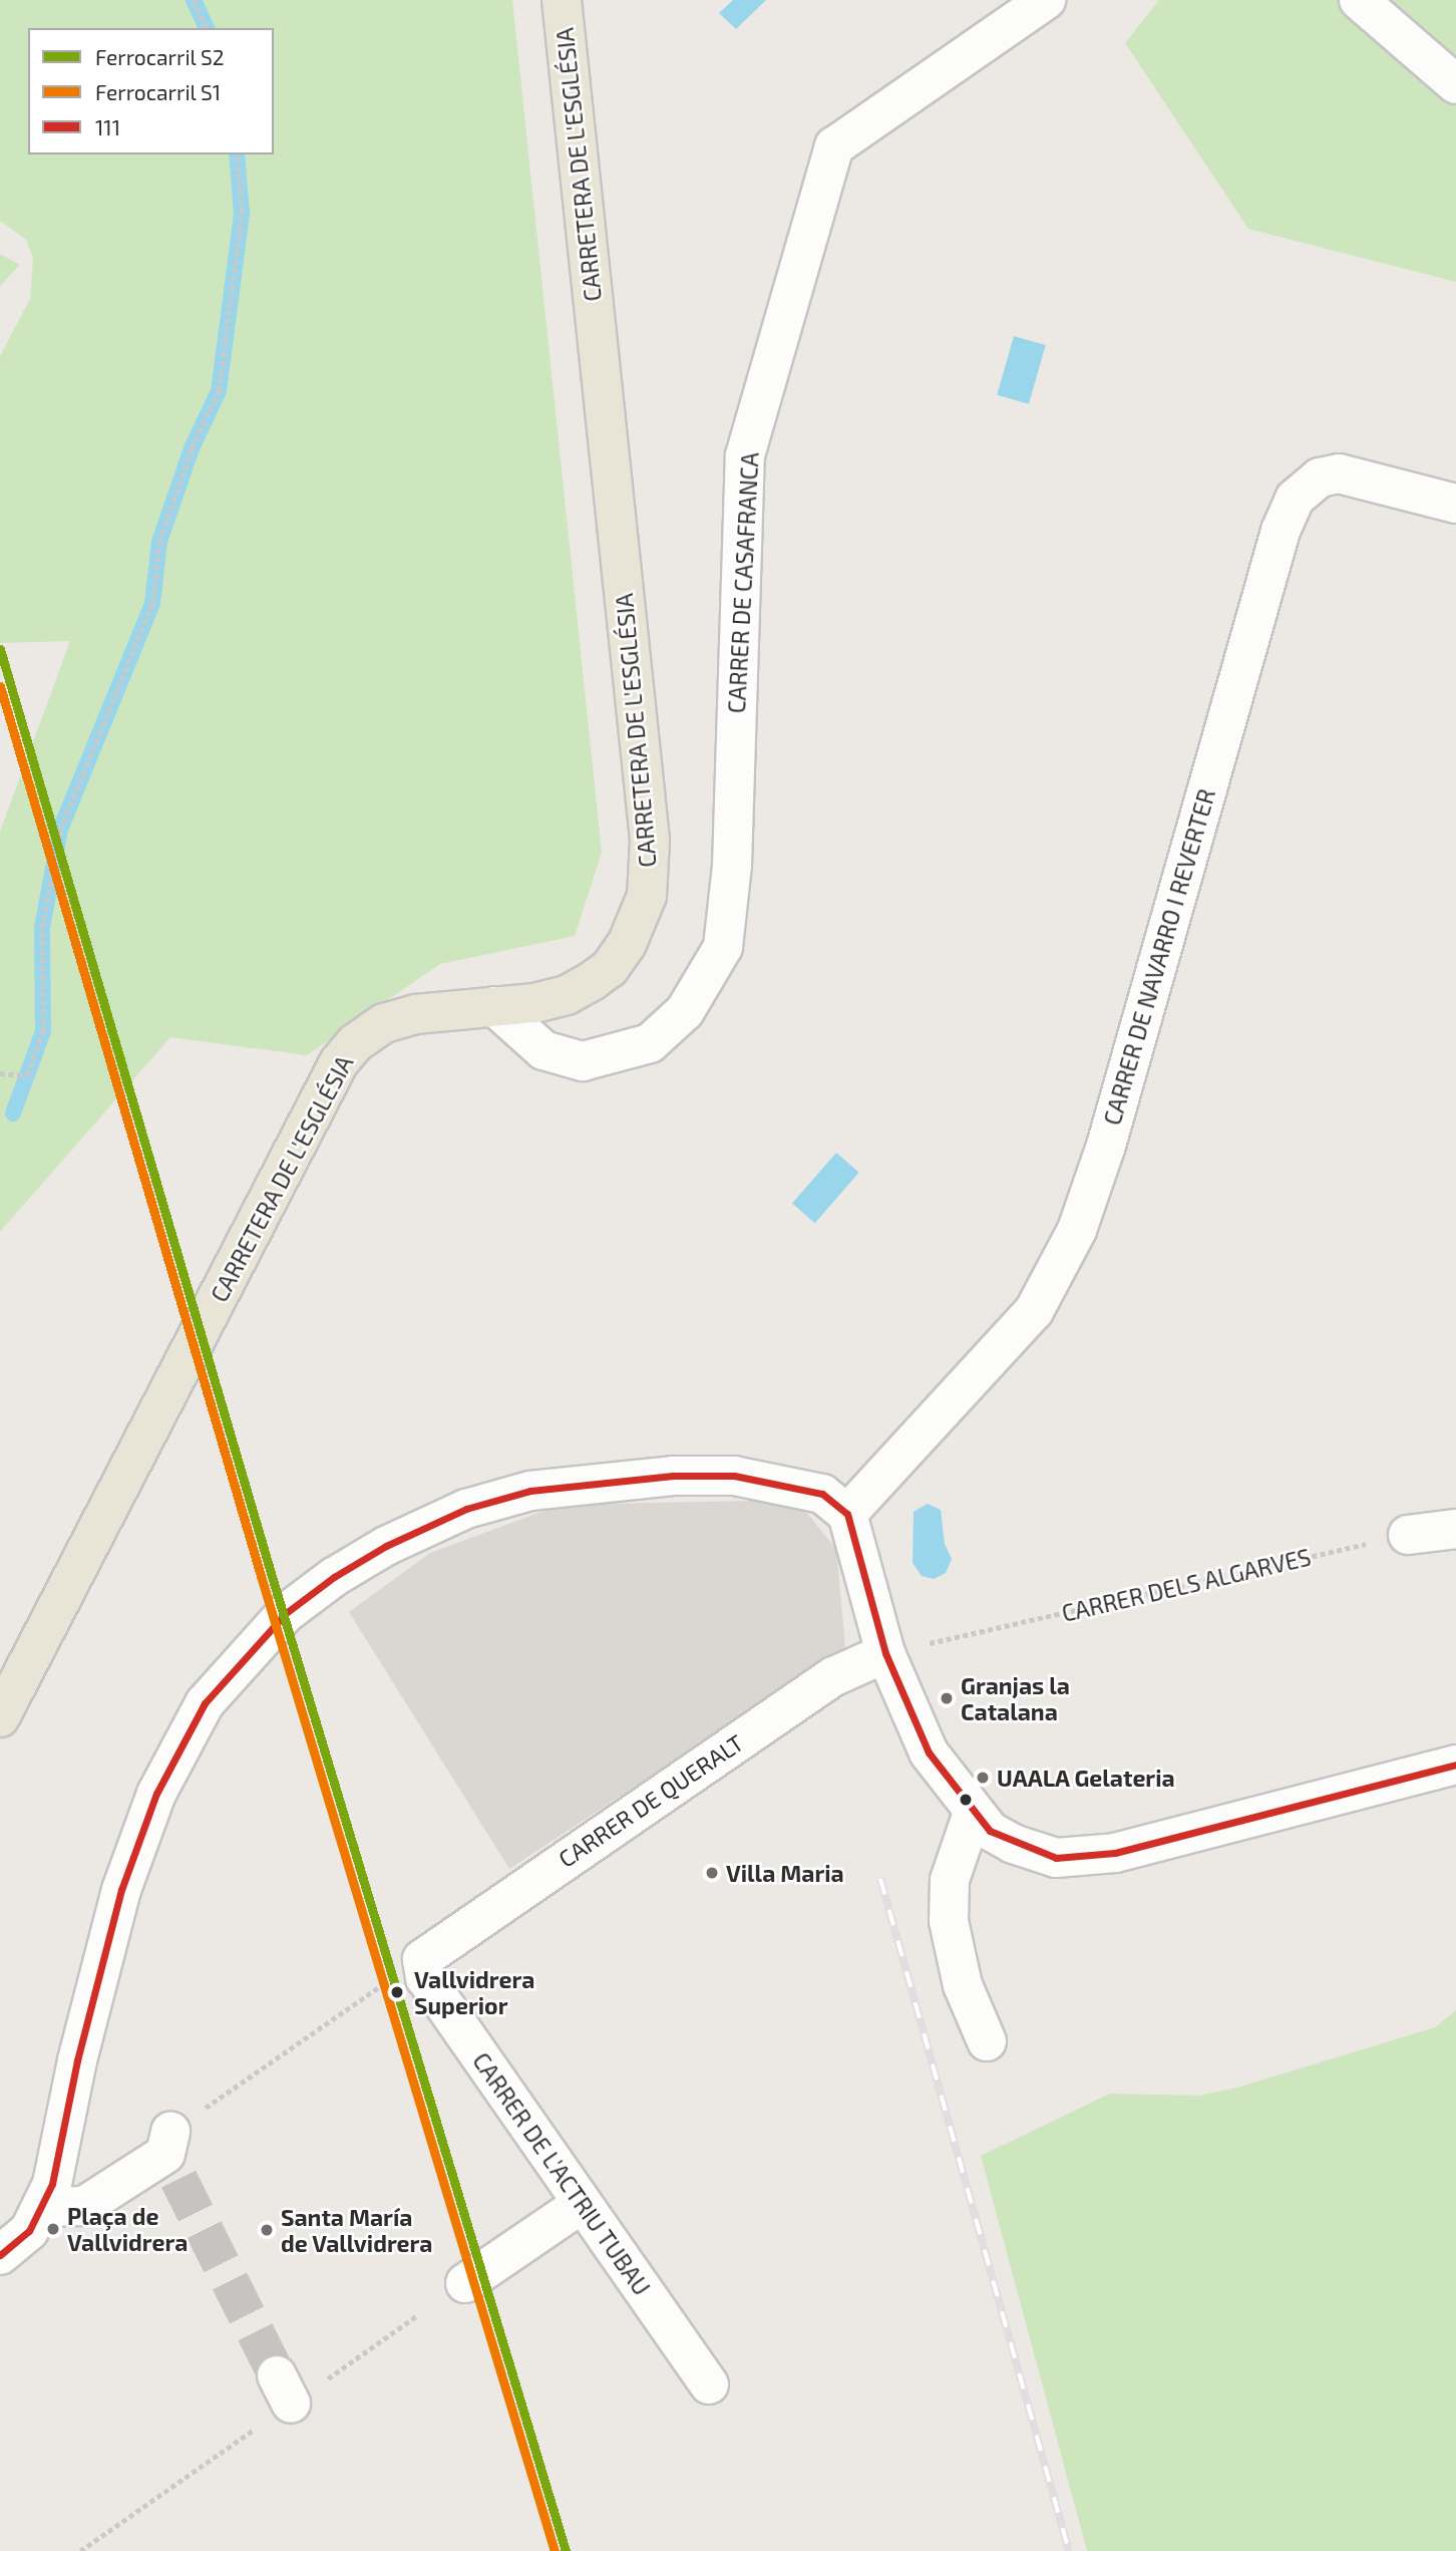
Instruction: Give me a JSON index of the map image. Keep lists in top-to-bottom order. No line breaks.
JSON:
{"streets":{"main road":["CARRETERA DE L'ESGLÉSIA"],"street":["CARRER DE CASAFRANCA","CARRER DE NAVARRO I REVERTER","CARRER DE QUERALT","CARRER DE L'ACTRIU TUBAU"],"path":["CARRER DELS ALGARVES"]},"crossings":[["CARRETERA DE L'ESGLÉSIA","CARRER DE CASAFRANCA"],["CARRER DELS ALGARVES","CARRER DE QUERALT"],["CARRER DE QUERALT","CARRER DE L'ACTRIU TUBAU"]],"places":["Granjas la Catalana","UAALA Gelateria","Villa Maria","Vallvidrera Superior","Plaça de Vallvidrera","Santa María de Vallvidrera"],"lines":["rail line S2","rail line S1","transit line 111"],"legend":["Ferrocarril S2","Ferrocarril S1","111"]}
